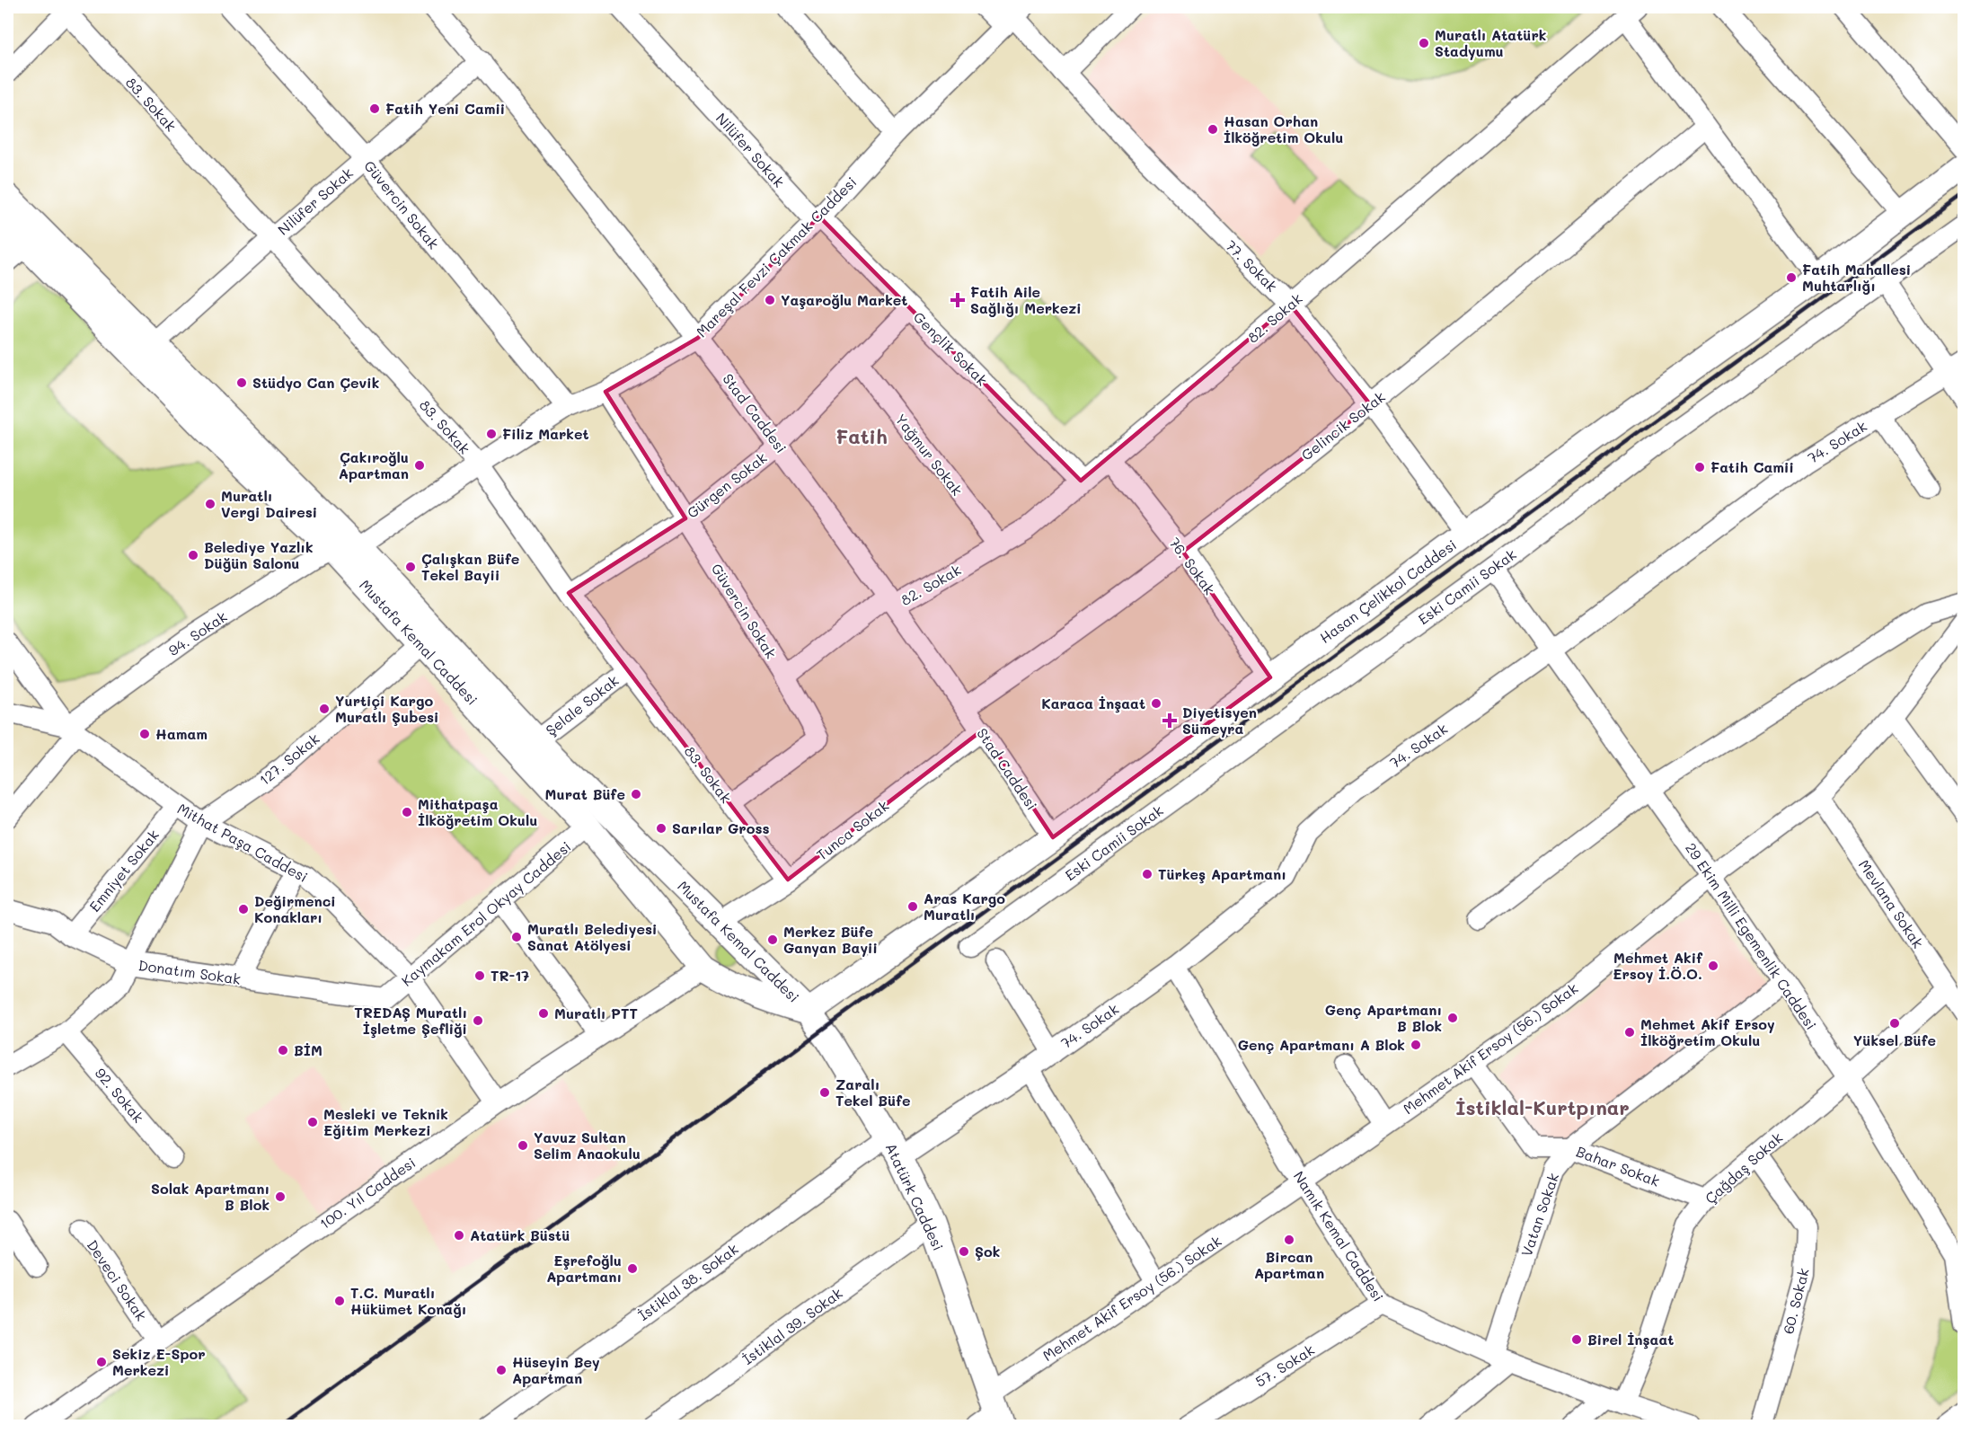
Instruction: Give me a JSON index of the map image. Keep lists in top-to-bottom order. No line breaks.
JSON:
{"streets":{"main road":["Hasan Çelikkol Caddesi","Mustafa Kemal Caddesi","Atatürk Caddesi"],"street":["83. Sokak","Nilüfer Sokak","Güvercin Sokak","Mareşal Fevzi Çakmak Caddesi","77. Sokak","82. Sokak","Gençlik Sokak","Stad Caddesi","Gelincik Sokak","74. Sokak","Yağmur Sokak","Gürgen Sokak","76. Sokak","Eski Camii Sokak","94. Sokak","Şelale Sokak","127. Sokak","Tunca Sokak","Mithat Paşa Caddesi","Emniyet Sokak","Mevlana Sokak","Kaymakam Erol Okyay Caddesi","29 Ekim Milli Egemenlik Caddesi","Donatım Sokak","Mehmet Akif Ersoy (56.) Sokak","92. Sokak","Bahar Sokak","Çağdaş Sokak","100. Yıl Caddesi","Vatan Sokak","Namık Kemal Caddesi","Deveci Sokak","İstiklal 38. Sokak","60. Sokak","İstiklal 39. Sokak","57. Sokak"]},"crossings":[["83. Sokak","Nilüfer Sokak"],["83. Sokak","Güvercin Sokak"],["83. Sokak","Mareşal Fevzi Çakmak Caddesi"],["83. Sokak","Gürgen Sokak"],["83. Sokak","Şelale Sokak"],["83. Sokak","Tunca Sokak"],["Nilüfer Sokak","Güvercin Sokak"],["Nilüfer Sokak","Mareşal Fevzi Çakmak Caddesi"],["Nilüfer Sokak","Gençlik Sokak"],["Nilüfer Sokak","Stad Caddesi"],["Nilüfer Sokak","Mustafa Kemal Caddesi"],["Güvercin Sokak","Mareşal Fevzi Çakmak Caddesi"],["Güvercin Sokak","82. Sokak"],["Güvercin Sokak","Gürgen Sokak"],["Mareşal Fevzi Çakmak Caddesi","77. Sokak"],["Mareşal Fevzi Çakmak Caddesi","Gençlik Sokak"],["Mareşal Fevzi Çakmak Caddesi","Stad Caddesi"],["Mareşal Fevzi Çakmak Caddesi","94. Sokak"],["Mareşal Fevzi Çakmak Caddesi","Mustafa Kemal Caddesi"],["77. Sokak","82. Sokak"],["77. Sokak","Gelincik Sokak"],["77. Sokak","Hasan Çelikkol Caddesi"],["82. Sokak","Gençlik Sokak"],["82. Sokak","Stad Caddesi"],["82. Sokak","Yağmur Sokak"],["82. Sokak","76. Sokak"],["Gençlik Sokak","Gürgen Sokak"],["Stad Caddesi","Gelincik Sokak"],["Stad Caddesi","Gürgen Sokak"],["Stad Caddesi","Hasan Çelikkol Caddesi"],["Stad Caddesi","Tunca Sokak"],["Gelincik Sokak","76. Sokak"],["74. Sokak","29 Ekim Milli Egemenlik Caddesi"],["74. Sokak","Atatürk Caddesi"],["74. Sokak","Namık Kemal Caddesi"],["74. Sokak","İstiklal 38. Sokak"],["Yağmur Sokak","Gürgen Sokak"],["76. Sokak","Hasan Çelikkol Caddesi"],["Eski Camii Sokak","29 Ekim Milli Egemenlik Caddesi"],["Hasan Çelikkol Caddesi","Mustafa Kemal Caddesi"],["Hasan Çelikkol Caddesi","Atatürk Caddesi"],["94. Sokak","Mustafa Kemal Caddesi"],["94. Sokak","Mithat Paşa Caddesi"],["Mustafa Kemal Caddesi","Şelale Sokak"],["Mustafa Kemal Caddesi","127. Sokak"],["Mustafa Kemal Caddesi","Tunca Sokak"],["Mustafa Kemal Caddesi","Kaymakam Erol Okyay Caddesi"],["Mustafa Kemal Caddesi","100. Yıl Caddesi"],["Mustafa Kemal Caddesi","Atatürk Caddesi"],["127. Sokak","Mithat Paşa Caddesi"],["Mithat Paşa Caddesi","Emniyet Sokak"],["Mithat Paşa Caddesi","Kaymakam Erol Okyay Caddesi"],["Mithat Paşa Caddesi","100. Yıl Caddesi"],["Emniyet Sokak","Donatım Sokak"],["Mevlana Sokak","Mehmet Akif Ersoy (56.) Sokak"],["Mevlana Sokak","Çağdaş Sokak"],["Kaymakam Erol Okyay Caddesi","Donatım Sokak"],["29 Ekim Milli Egemenlik Caddesi","Mehmet Akif Ersoy (56.) Sokak"],["29 Ekim Milli Egemenlik Caddesi","Çağdaş Sokak"],["29 Ekim Milli Egemenlik Caddesi","Vatan Sokak"],["Mehmet Akif Ersoy (56.) Sokak","Bahar Sokak"],["Mehmet Akif Ersoy (56.) Sokak","Atatürk Caddesi"],["Mehmet Akif Ersoy (56.) Sokak","Namık Kemal Caddesi"],["Bahar Sokak","Çağdaş Sokak"],["Bahar Sokak","Vatan Sokak"],["Çağdaş Sokak","Namık Kemal Caddesi"],["Çağdaş Sokak","60. Sokak"],["Atatürk Caddesi","İstiklal 38. Sokak"],["Atatürk Caddesi","İstiklal 39. Sokak"],["Vatan Sokak","Namık Kemal Caddesi"],["Namık Kemal Caddesi","57. Sokak"]],"districts":["Fatih","İstiklal-Kurtpınar"],"places":{"other":["Muratlı Atatürk Stadyumu","Fatih Yeni Camii","Hasan Orhan İlköğretim Okulu","Fatih Mahallesi Muhtarlığı","Yaşaroğlu Market","Stüdyo Can Çevik","Filiz Market","Çakıroğlu Apartman","Fatih Camii","Muratlı Vergi Dairesi","Belediye Yazlık Düğün Salonu","Çalışkan Büfe Tekel Bayii","Karaca İnşaat","Yurtiçi Kargo Muratlı Şubesi","Hamam","Murat Büfe","Mithatpaşa İlköğretim Okulu","Sarılar Gross","Türkeş Apartmanı","Aras Kargo Muratlı","Değirmenci Konakları","Muratlı Belediyesi Sanat Atölyesi","Merkez Büfe Ganyan Bayii","Mehmet Akif Ersoy İ.Ö.O.","TR-17","Muratlı PTT","Genç Apartmanı B Blok","TREDAŞ Muratlı İşletme Şefliği","Yüksel Büfe","Mehmet Akif Ersoy İlköğretim Okulu","Genç Apartmanı A Blok","BİM","Zaralı Tekel Büfe","Mesleki ve Teknik Eğitim Merkezi","Yavuz Sultan Selim Anaokulu","Solak Apartmanı B Blok","Atatürk Büstü","Bircan Apartman","Şok","Eşrefoğlu Apartmanı","T.C. Muratlı Hükümet Konağı","Birel İnşaat","Sekiz E-Spor Merkezi","Hüseyin Bey Apartman"],"health":["Fatih Aile Sağlığı Merkezi","Diyetisyen Sümeyra"]}}
